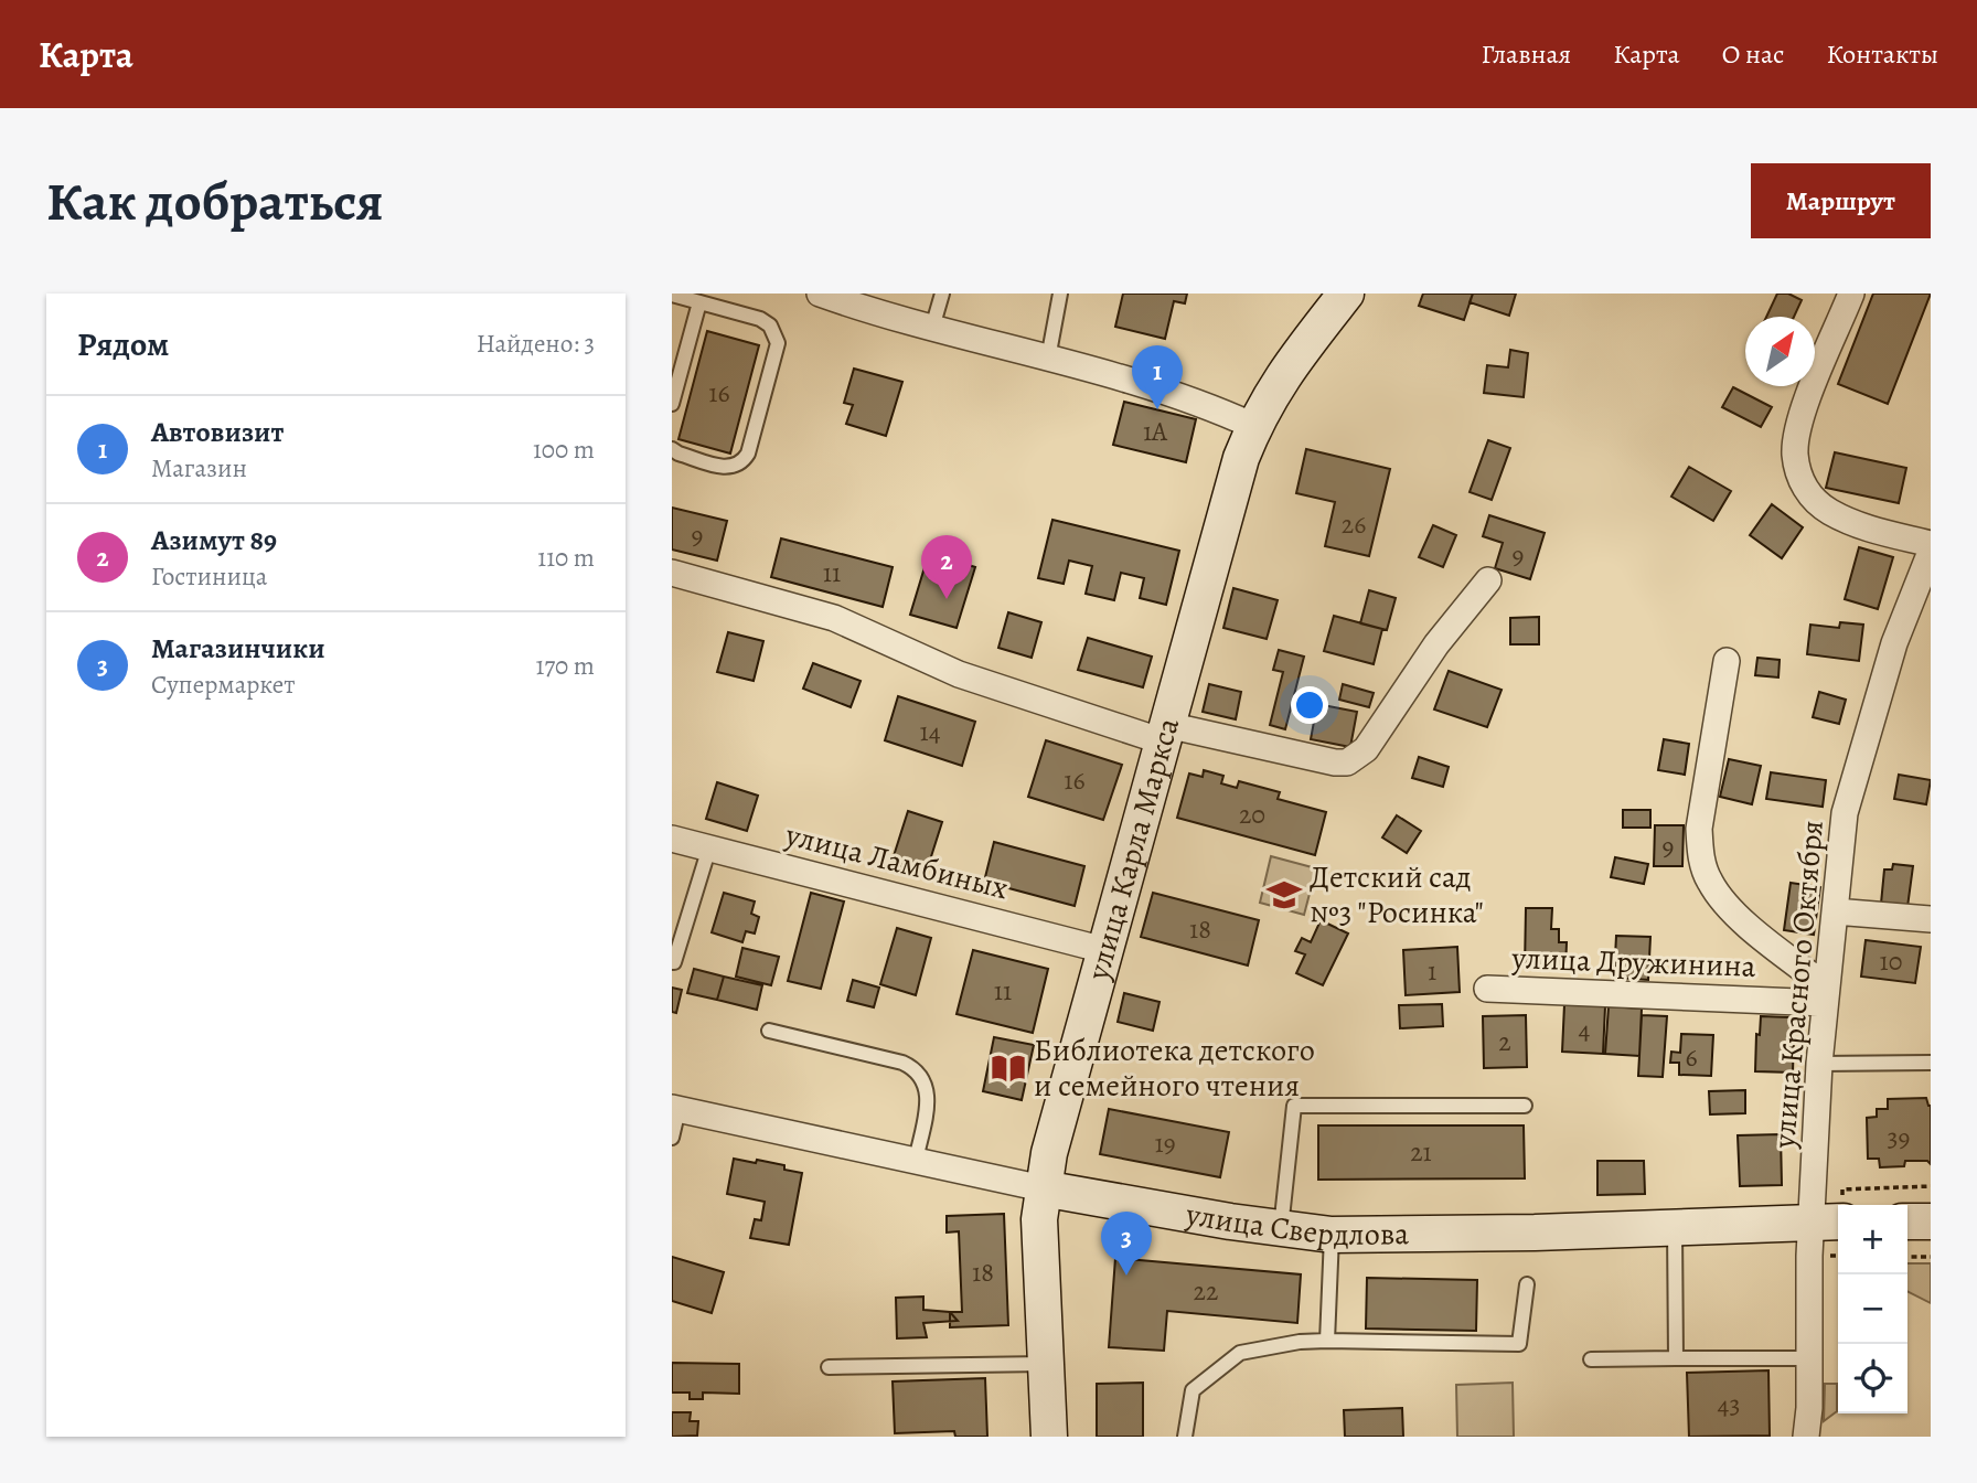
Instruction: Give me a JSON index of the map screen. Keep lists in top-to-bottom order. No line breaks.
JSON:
{"streets":{"street":["улица Карла Маркса","улица Ламбиных","улица Дружинина","улица Красного Октября","улица Свердлова"]},"crossings":[["улица Карла Маркса","улица Ламбиных"],["улица Карла Маркса","улица Свердлова"],["улица Дружинина","улица Красного Октября"],["улица Красного Октября","улица Свердлова"]],"places":{"school or university":["Детский сад №3 \"Росинка\""],"library":["Библиотека детского и семейного чтения"]},"house_numbers":["16","1А","26","9","9","11","14","16","20","9","18","10","1","11","4","2","6","39","19","21","18","22","43"],"north":"top right","page":{"header":"Карта","nav":["Главная","Карта","О нас","Контакты"],"buttons":"Маршрут","title":"Как добраться","heading":["Рядом","Найдено: 3"],"pins":["1","2","3"],"list":[{"mark":"1","name":"Автовизит","note":"Магазин","value":"100 m"},{"mark":"2","name":"Азимут 89","note":"Гостиница","value":"110 m"},{"mark":"3","name":"Магазинчики","note":"Супермаркет","value":"170 m"}],"map_buttons":["+","−"]}}
